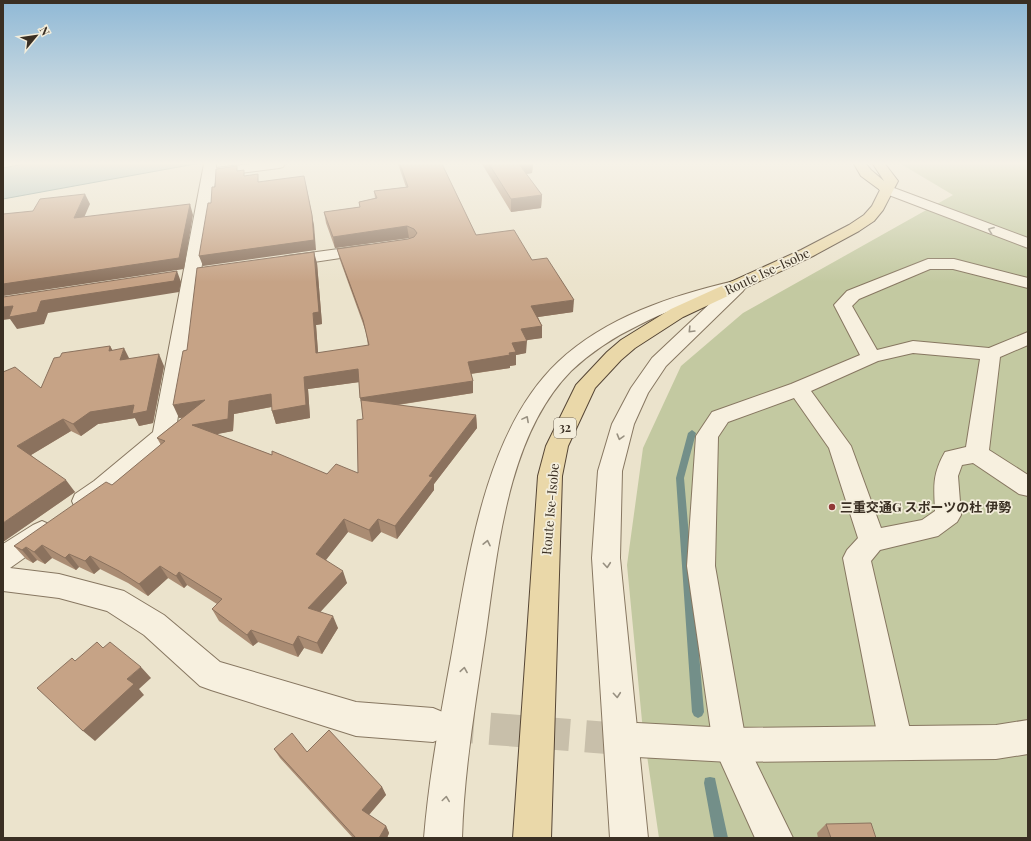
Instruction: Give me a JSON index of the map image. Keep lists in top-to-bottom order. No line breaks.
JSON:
{"streets":{"main road":["Route Ise-Isobe","32"]},"places":["三重交通G スポーツの杜 伊勢"],"north":"top right"}
